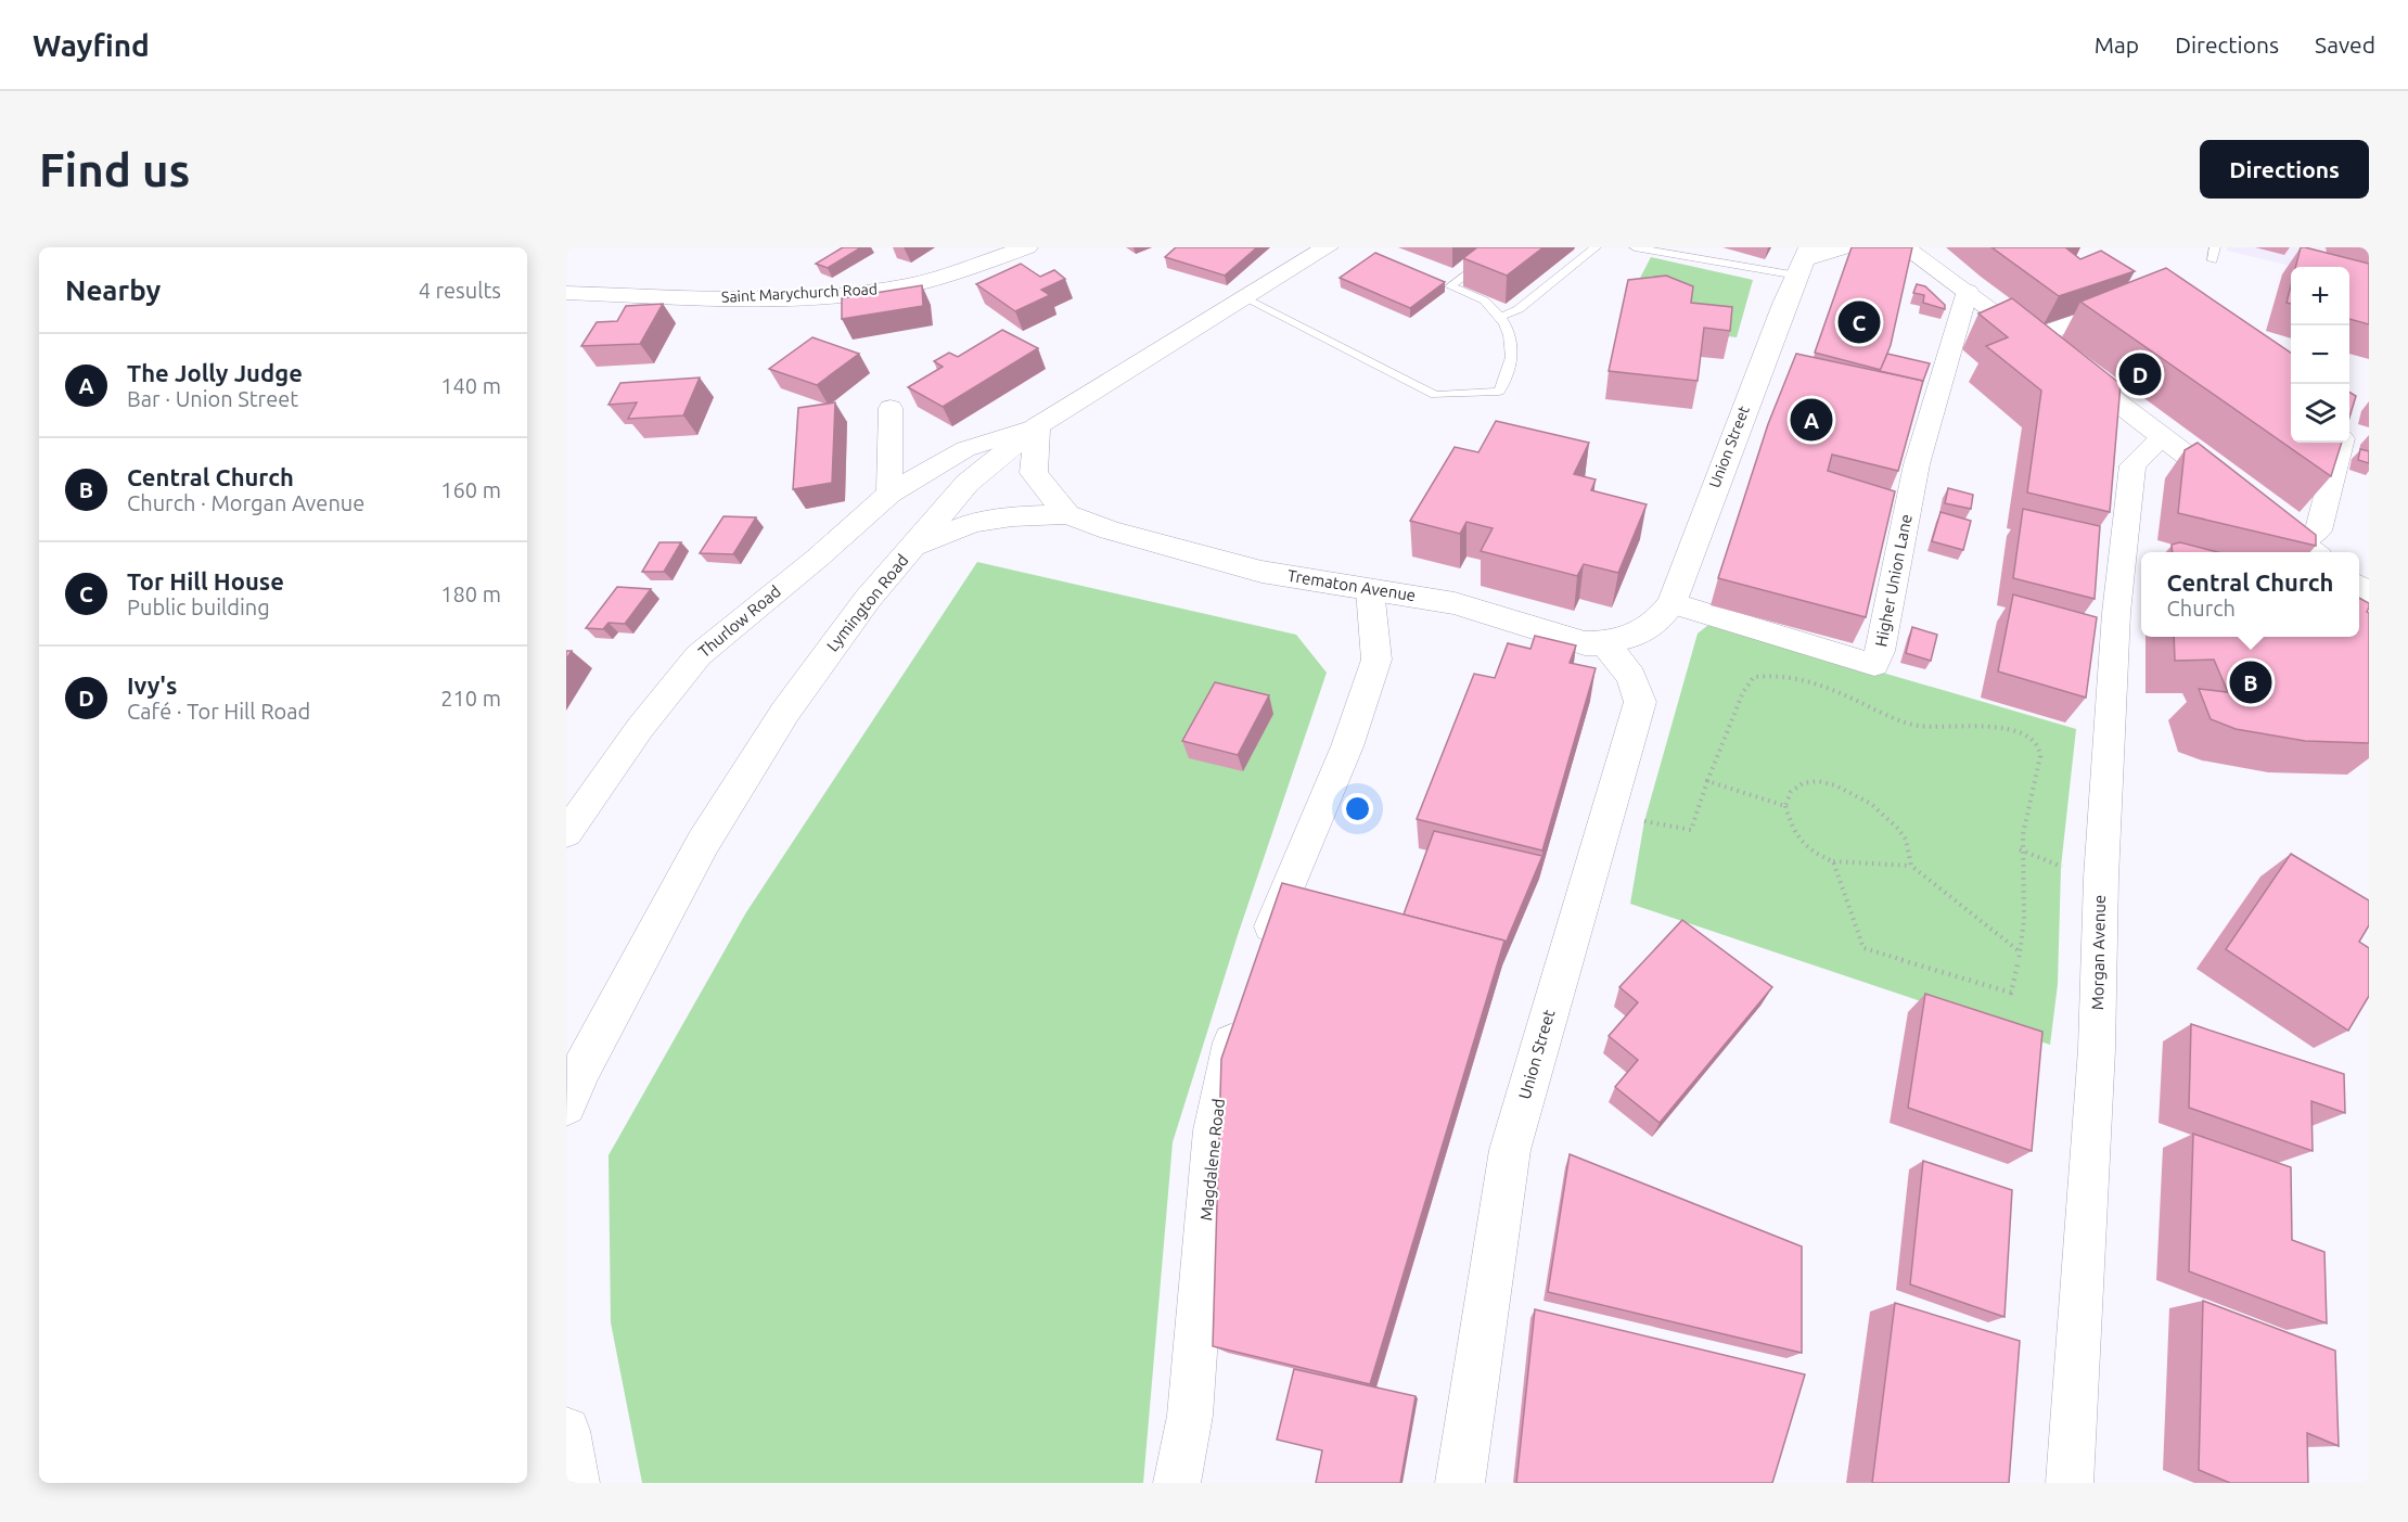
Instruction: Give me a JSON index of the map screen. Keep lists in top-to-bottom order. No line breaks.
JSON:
{"streets":{"street":["Saint Marychurch Road","Union Street","Higher Union Lane","Trematon Avenue","Lymington Road","Thurlow Road","Morgan Avenue","Magdalene Road"]},"crossings":[["Union Street","Higher Union Lane"],["Union Street","Trematon Avenue"],["Trematon Avenue","Lymington Road"],["Trematon Avenue","Thurlow Road"],["Lymington Road","Thurlow Road"]],"page":{"header":"Wayfind","nav":["Map","Directions","Saved"],"buttons":"Directions","title":"Find us","heading":["Nearby","4 results"],"map_buttons":["+","−"],"pins":["C","D","A","B"],"list":[{"mark":"A","name":"The Jolly Judge","note":"Bar · Union Street","value":"140 m"},{"mark":"B","name":"Central Church","note":"Church · Morgan Avenue","value":"160 m"},{"mark":"C","name":"Tor Hill House","note":"Public building","value":"180 m"},{"mark":"D","name":"Ivy's","note":"Café · Tor Hill Road","value":"210 m"}],"popup":["Central Church","Church"]}}
